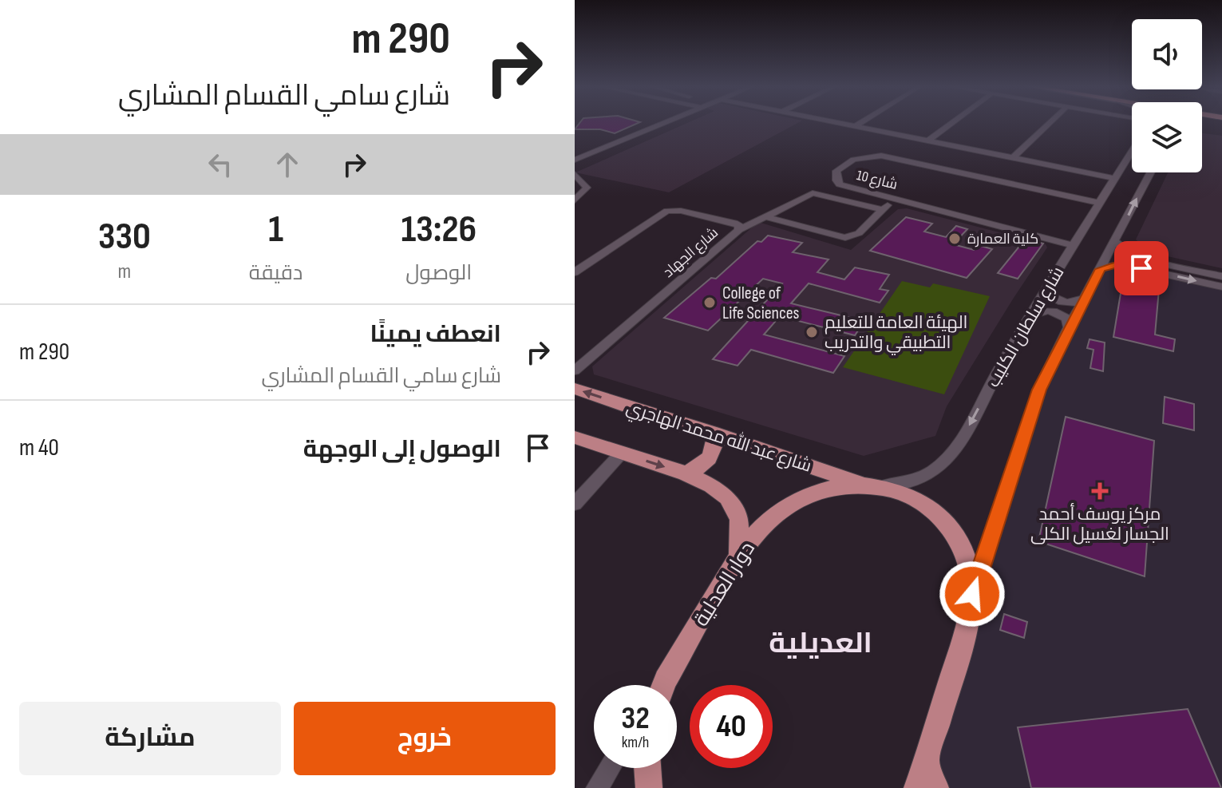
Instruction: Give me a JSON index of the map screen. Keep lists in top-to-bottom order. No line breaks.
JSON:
{"streets":{"main road":["شارع عبد الله محمد الهاجري","دوار العدلية"],"street":["شارع 10","شارع الجهاد","شارع سلطان الكليب"]},"crossings":[["شارع 10","شارع سلطان الكليب"],["شارع سلطان الكليب","شارع عبد الله محمد الهاجري"],["شارع سلطان الكليب","دوار العدلية"],["شارع عبد الله محمد الهاجري","دوار العدلية"]],"districts":["العديلية"],"places":{"other":["كلية العمارة","College of Life Sciences","الهيئة العامة للتعليم التطبيقي والتدريب"],"health":["مركز يوسف أحمد الجسار لغسيل الكلى"]},"page":{"turn":["290 m","شارع سامي القسام المشاري"],"eta":["13:26","الوصول","1","دقيقة","330","m"],"list":[{"name":"انعطف يمينًا","note":"شارع سامي القسام المشاري","value":"290 m"},{"name":"الوصول إلى الوجهة","value":"40 m"}],"speed":"32 km/h","limit":"40","buttons":["خروج","مشاركة"]}}
